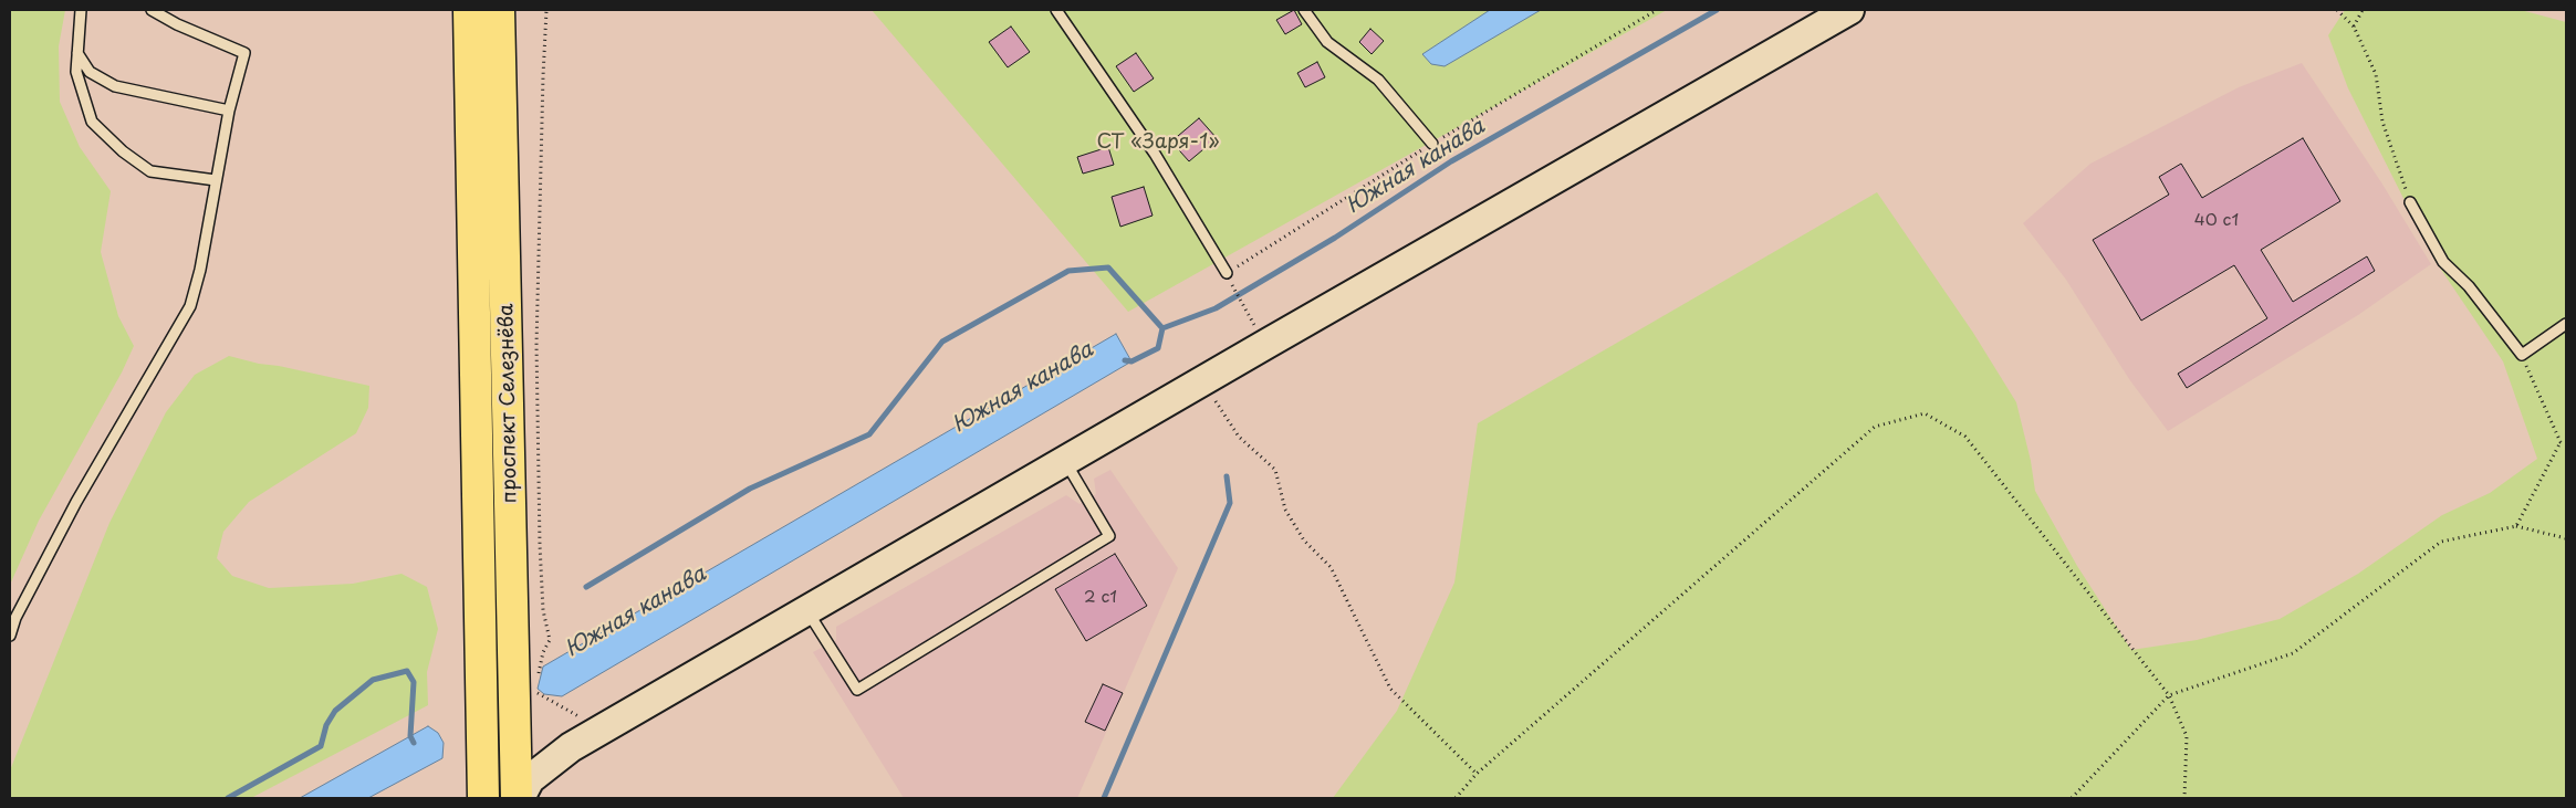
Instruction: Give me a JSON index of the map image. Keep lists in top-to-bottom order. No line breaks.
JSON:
{"streets":{"main road":["проспект Селезнёва"]},"water":["Южная канава"],"parks":["СТ «Заря-1»"],"house_numbers":["40 с1","2 с1"]}
